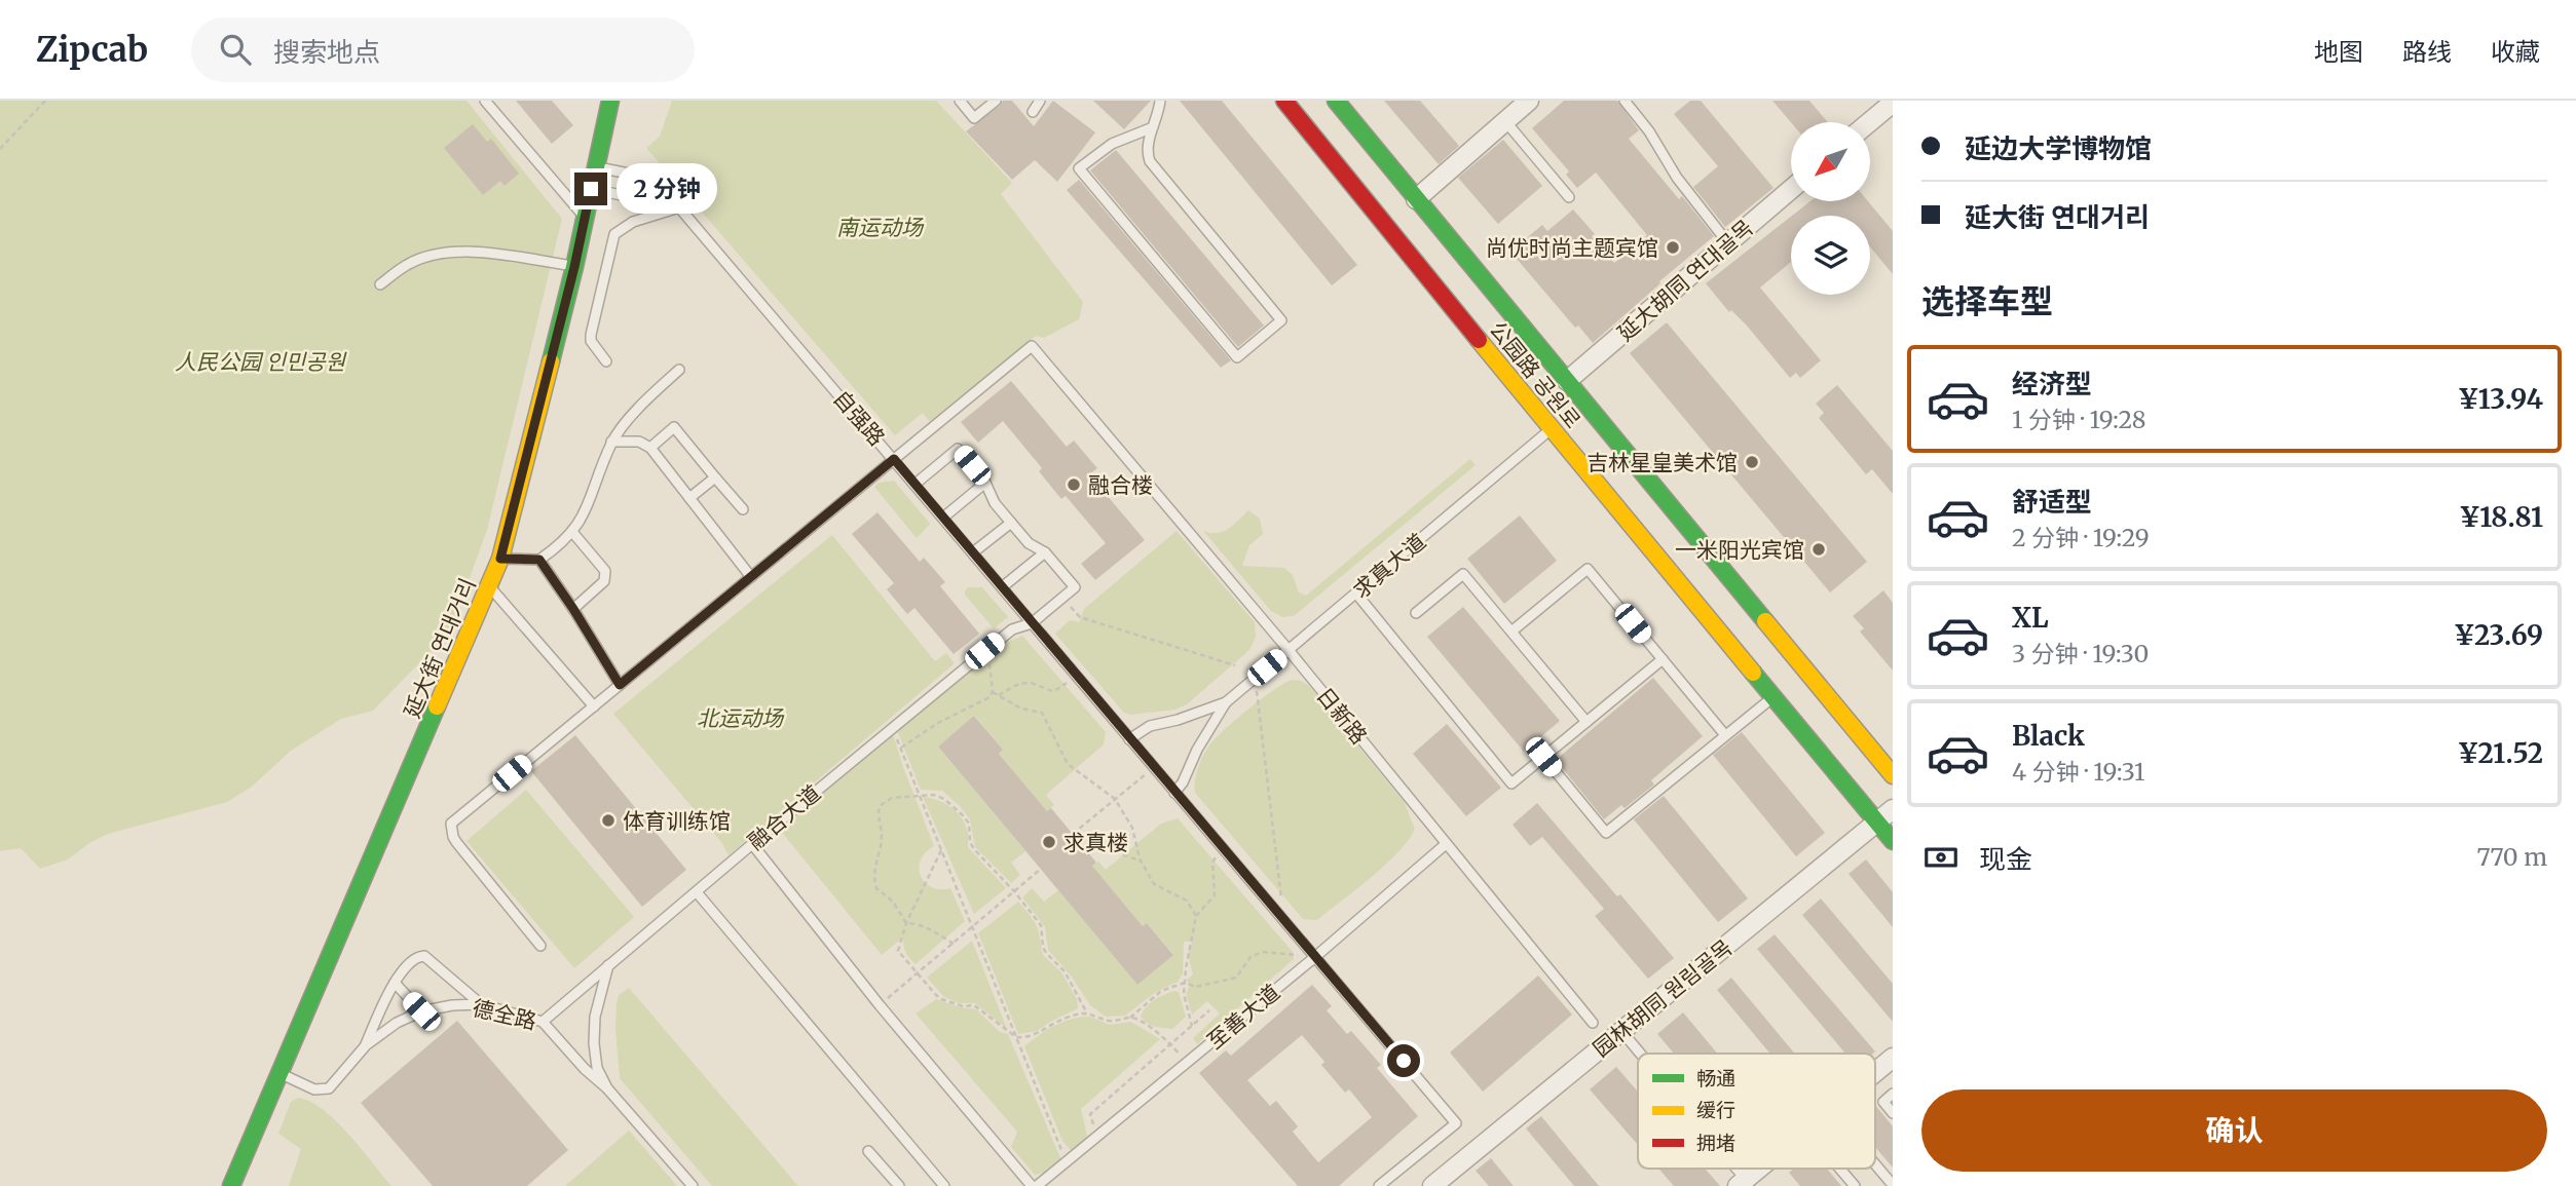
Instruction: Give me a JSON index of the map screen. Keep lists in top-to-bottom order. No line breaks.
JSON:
{"streets":{"main road":["公园路 공원로","延大街 연대거리"],"street":["延大胡同 연대골목","园林胡同 원림골목"],"lane":["自强路","求真大道","日新路","融合大道","德全路","至善大道"]},"crossings":[["延大胡同 연대골목","公园路 공원로"],["公园路 공원로","求真大道"],["公园路 공원로","园林胡同 원림골목"],["自强路","延大街 연대거리"],["自强路","日新路"],["自强路","融合大道"],["自强路","至善大道"],["求真大道","日新路"],["延大街 연대거리","德全路"],["日新路","至善大道"],["融合大道","德全路"]],"parks":["南运动场","人民公园 인민공원","北运动场"],"places":["尚优时尚主题宾馆","吉林星皇美术馆","融合楼","一米阳光宾馆","体育训练馆","求真楼"],"legend":["畅通","缓行","拥堵"],"north":"bottom left","page":{"header":"Zipcab","search":"搜索地点","nav":["地图","路线","收藏"],"banner":["延边大学博物馆","延大街 연대거리"],"bubble":"2 分钟","heading":"选择车型","list":[{"name":"经济型","note":"1 分钟 · 19:28","value":"¥13.94"},{"name":"舒适型","note":"2 分钟 · 19:29","value":"¥18.81"},{"name":"XL","note":"3 分钟 · 19:30","value":"¥23.69"},{"name":"Black","note":"4 分钟 · 19:31","value":"¥21.52"}],"pay":["现金","770 m"],"buttons":"确认"}}
